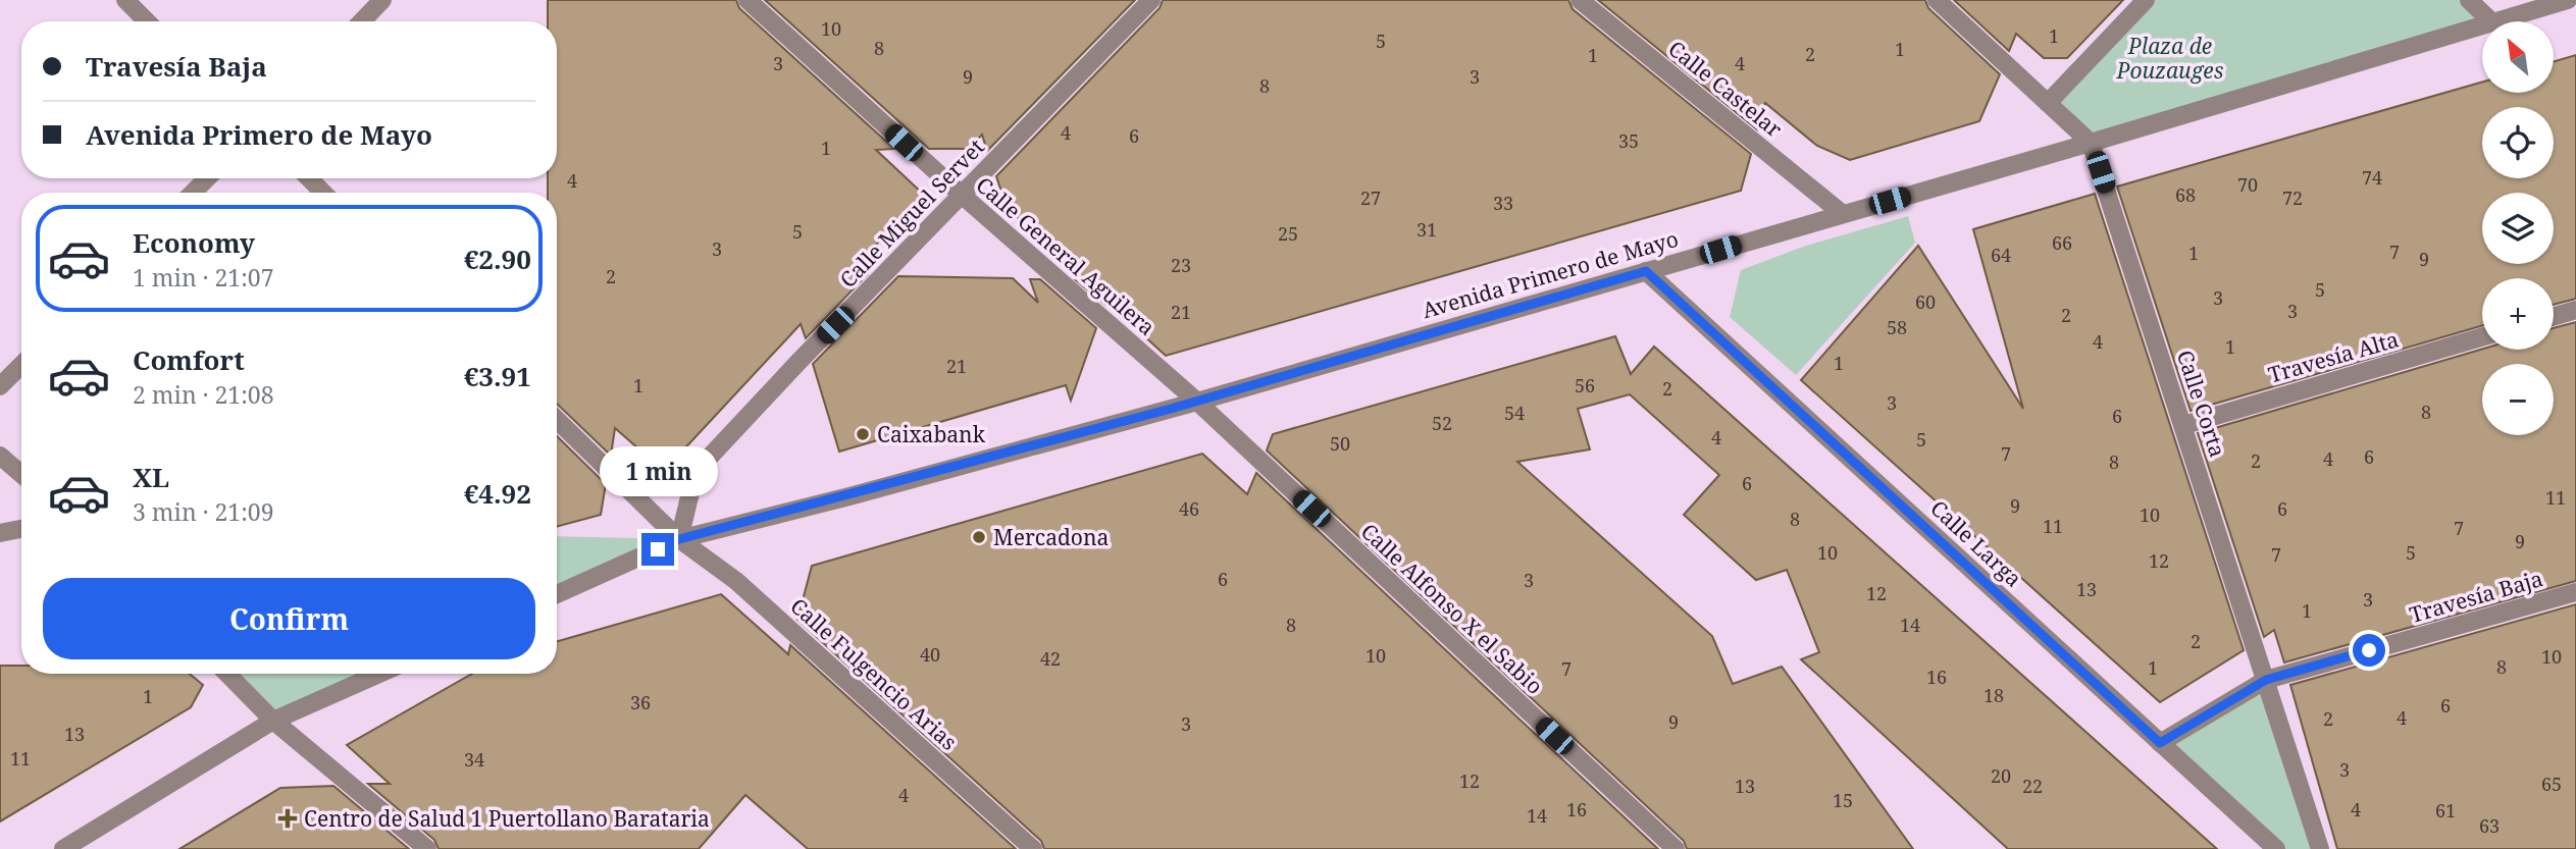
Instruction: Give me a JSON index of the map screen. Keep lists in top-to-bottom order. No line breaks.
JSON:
{"streets":{"street":["Calle Castelar","Calle Miguel Servet","Calle General Aguilera","Avenida Primero de Mayo","Travesía Alta","Calle Corta","Calle Larga","Travesía Baja","Calle Alfonso X el Sabio","Calle Fulgencio Arias"]},"crossings":[["Calle Castelar","Avenida Primero de Mayo"],["Calle Miguel Servet","Calle General Aguilera"],["Calle Miguel Servet","Avenida Primero de Mayo"],["Calle Miguel Servet","Calle Fulgencio Arias"],["Calle General Aguilera","Avenida Primero de Mayo"],["Calle General Aguilera","Calle Alfonso X el Sabio"],["Avenida Primero de Mayo","Calle Corta"],["Avenida Primero de Mayo","Calle Larga"],["Avenida Primero de Mayo","Calle Alfonso X el Sabio"],["Avenida Primero de Mayo","Calle Fulgencio Arias"],["Travesía Alta","Calle Corta"],["Calle Corta","Travesía Baja"],["Calle Larga","Travesía Baja"]],"parks":["Plaza de Pouzauges"],"places":{"other":["Caixabank","Mercadona"],"health":["Centro de Salud 1 Puertollano Barataria"]},"house_numbers":["10","1","5","8","1","2","1","3","4","9","3","8","4","6","35","1","74","4","70","68","27","72","33","31","5","25","66","3","7","1","64","9","23","2","5","3","60","3","21","2","58","4","1","1","21","1","56","2","3","8","54","6","52","4","5","50","7","6","4","2","8","6","11","9","46","6","10","8","11","7","9","10","5","7","12","6","3","13","12","3","1","8","14","2","40","10","10","42","8","1","7","16","18","1","36","6","4","2","9","3","13","11","34","3","20","12","65","13","22","4","15","16","4","61","14","63"],"north":"top left","page":{"map_buttons":["+","−"],"banner":["Travesía Baja","Avenida Primero de Mayo"],"list":[{"name":"Economy","note":"1 min · 21:07","value":"€2.90"},{"name":"Comfort","note":"2 min · 21:08","value":"€3.91"},{"name":"XL","note":"3 min · 21:09","value":"€4.92"}],"bubble":"1 min","buttons":"Confirm"}}
